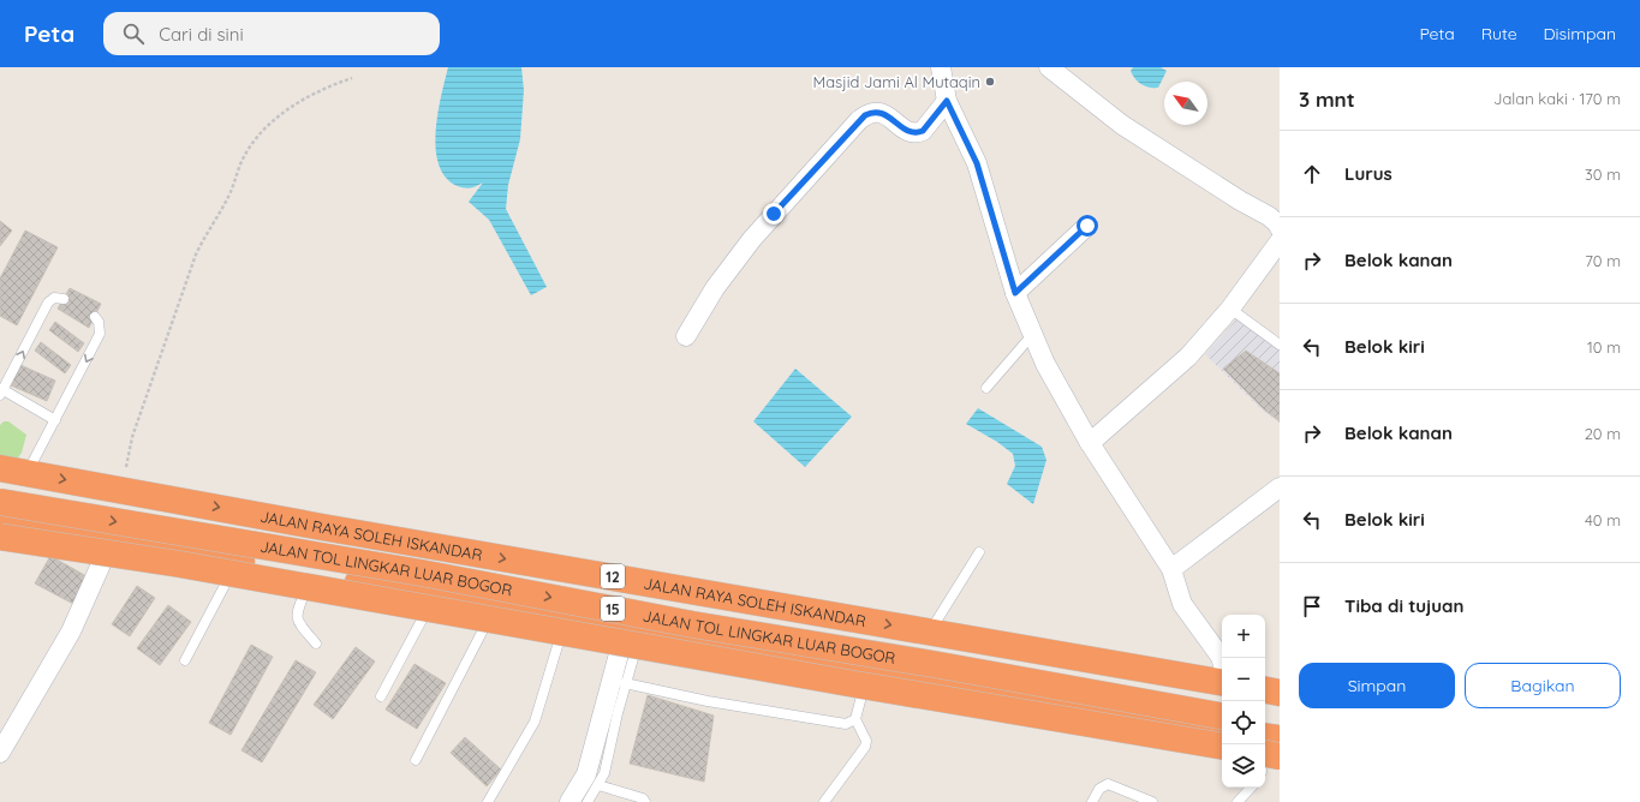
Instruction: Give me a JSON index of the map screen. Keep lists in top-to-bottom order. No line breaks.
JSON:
{"streets":{"highway":["JALAN RAYA SOLEH ISKANDAR","JALAN TOL LINGKAR LUAR BOGOR","12","15"]},"places":["Masjid Jami Al Mutaqin"],"north":"top left","page":{"header":"Peta","search":"Cari di sini","nav":["Peta","Rute","Disimpan"],"heading":["3 mnt","Jalan kaki · 170 m"],"list":[["Lurus","30 m"],["Belok kanan","70 m"],["Belok kiri","10 m"],["Belok kanan","20 m"],["Belok kiri","40 m"],"Tiba di tujuan"],"map_buttons":["+","−"],"buttons":["Simpan","Bagikan"]}}
